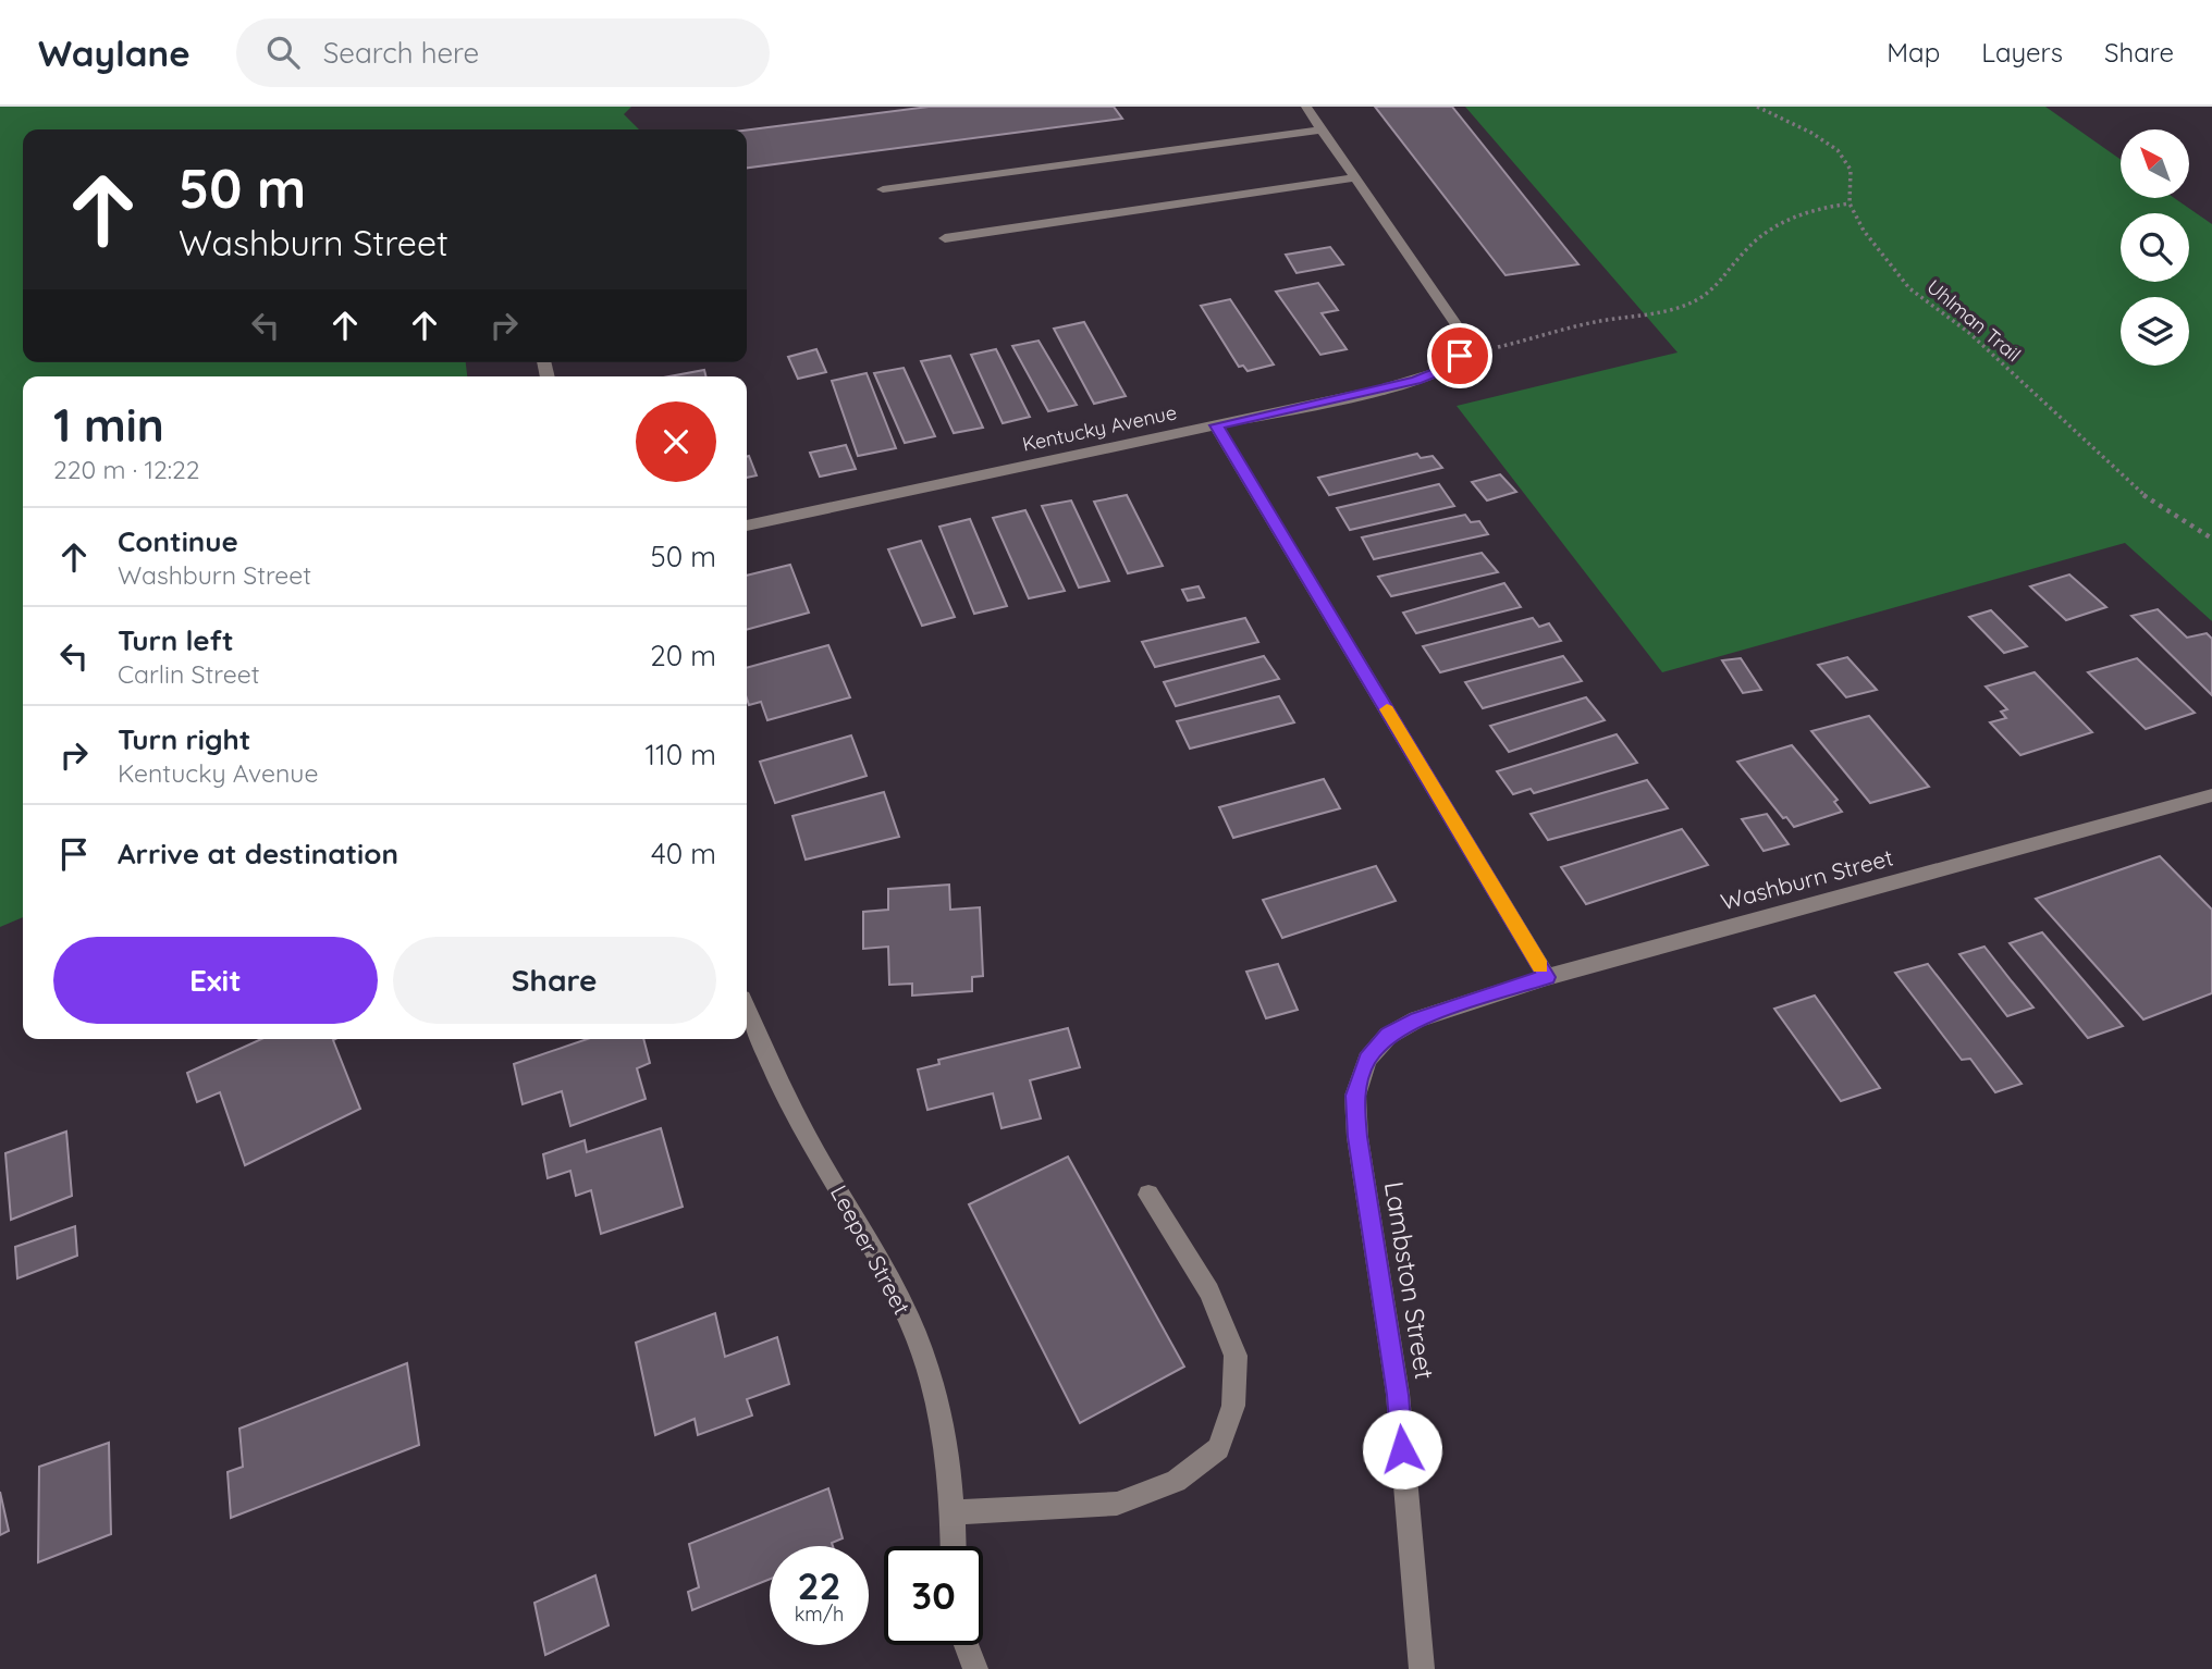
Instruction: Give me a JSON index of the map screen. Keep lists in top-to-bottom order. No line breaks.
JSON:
{"streets":{"street":["Kentucky Avenue","Washburn Street","Leeper Street","Lambston Street"],"path":["Uhlman Trail"]},"crossings":[["Washburn Street","Lambston Street"]],"north":"top left","page":{"header":"Waylane","search":"Search here","nav":["Map","Layers","Share"],"turn":["50 m","Washburn Street"],"heading":["1 min","220 m · 12:22"],"list":[{"name":"Continue","note":"Washburn Street","value":"50 m"},{"name":"Turn left","note":"Carlin Street","value":"20 m"},{"name":"Turn right","note":"Kentucky Avenue","value":"110 m"},{"name":"Arrive at destination","value":"40 m"}],"buttons":["Exit","Share"],"speed":"22 km/h","limit":"30"}}
